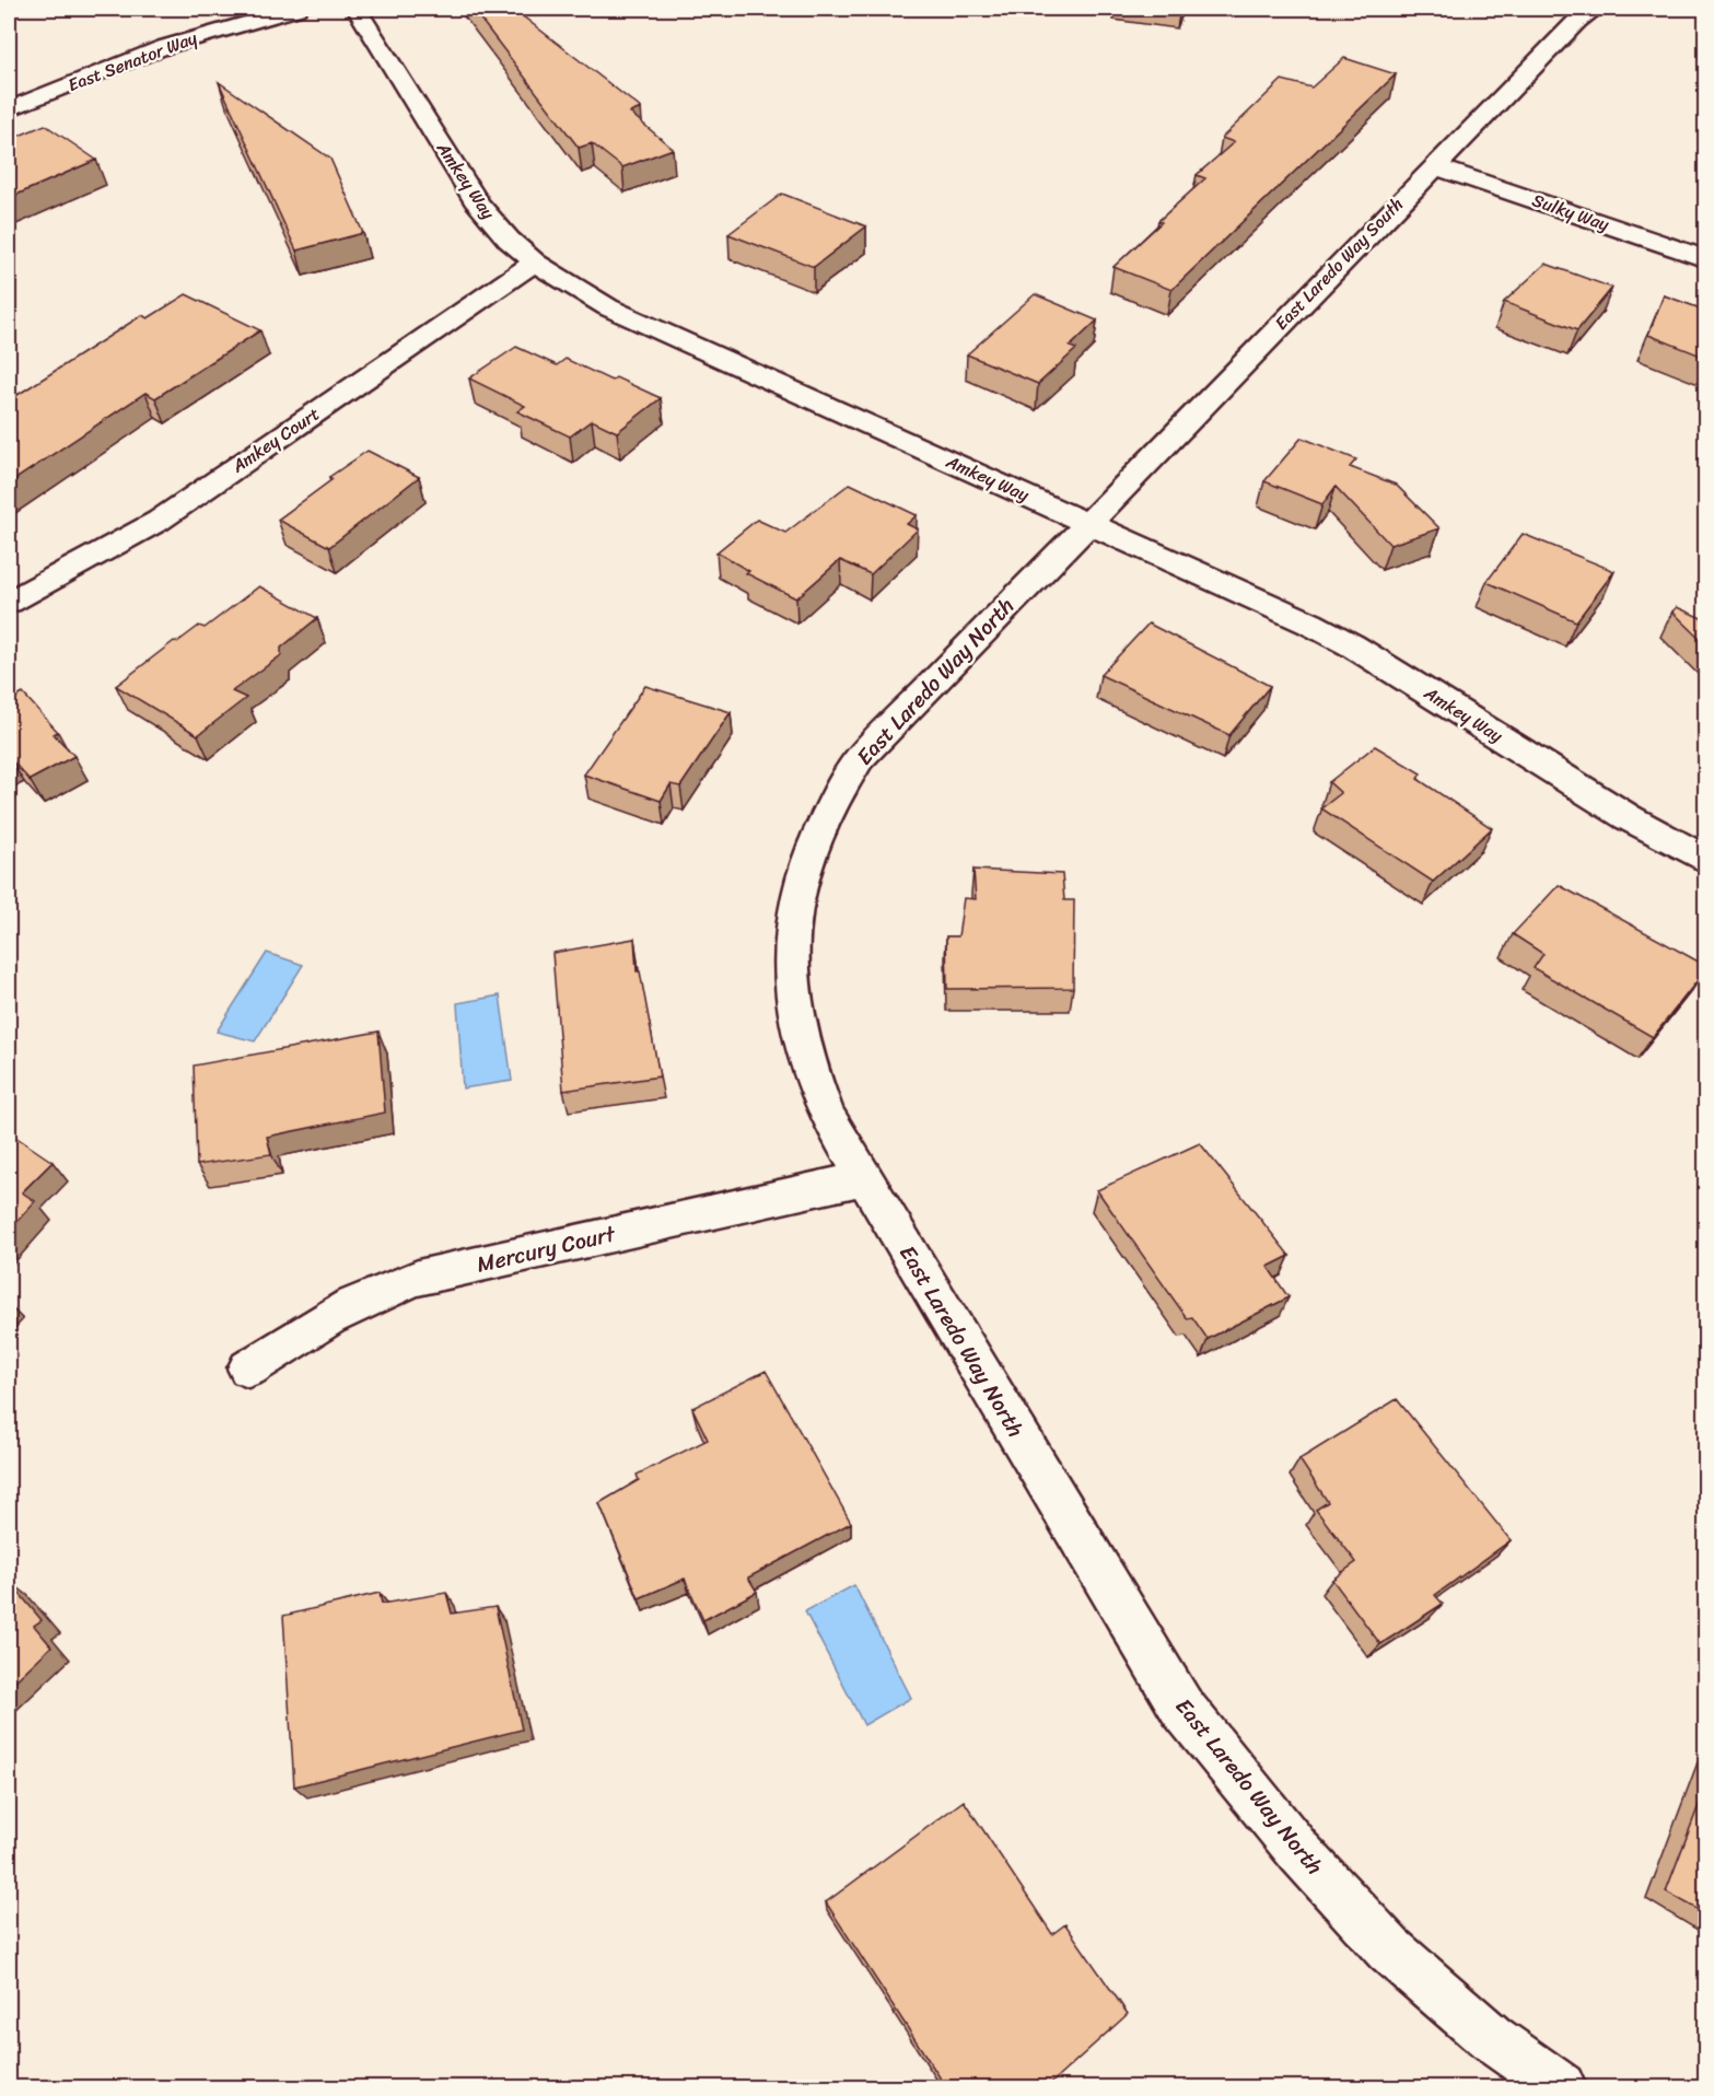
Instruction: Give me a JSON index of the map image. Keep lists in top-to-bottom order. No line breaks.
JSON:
{"streets":{"street":["East Senator Way","Amkey Way","Sulky Way","East Laredo Way South","Amkey Court","East Laredo Way North","Mercury Court"]},"crossings":[["Amkey Way","East Laredo Way South"],["Amkey Way","Amkey Court"],["Amkey Way","East Laredo Way North"],["Sulky Way","East Laredo Way South"],["East Laredo Way South","East Laredo Way North"],["East Laredo Way North","Mercury Court"]]}
